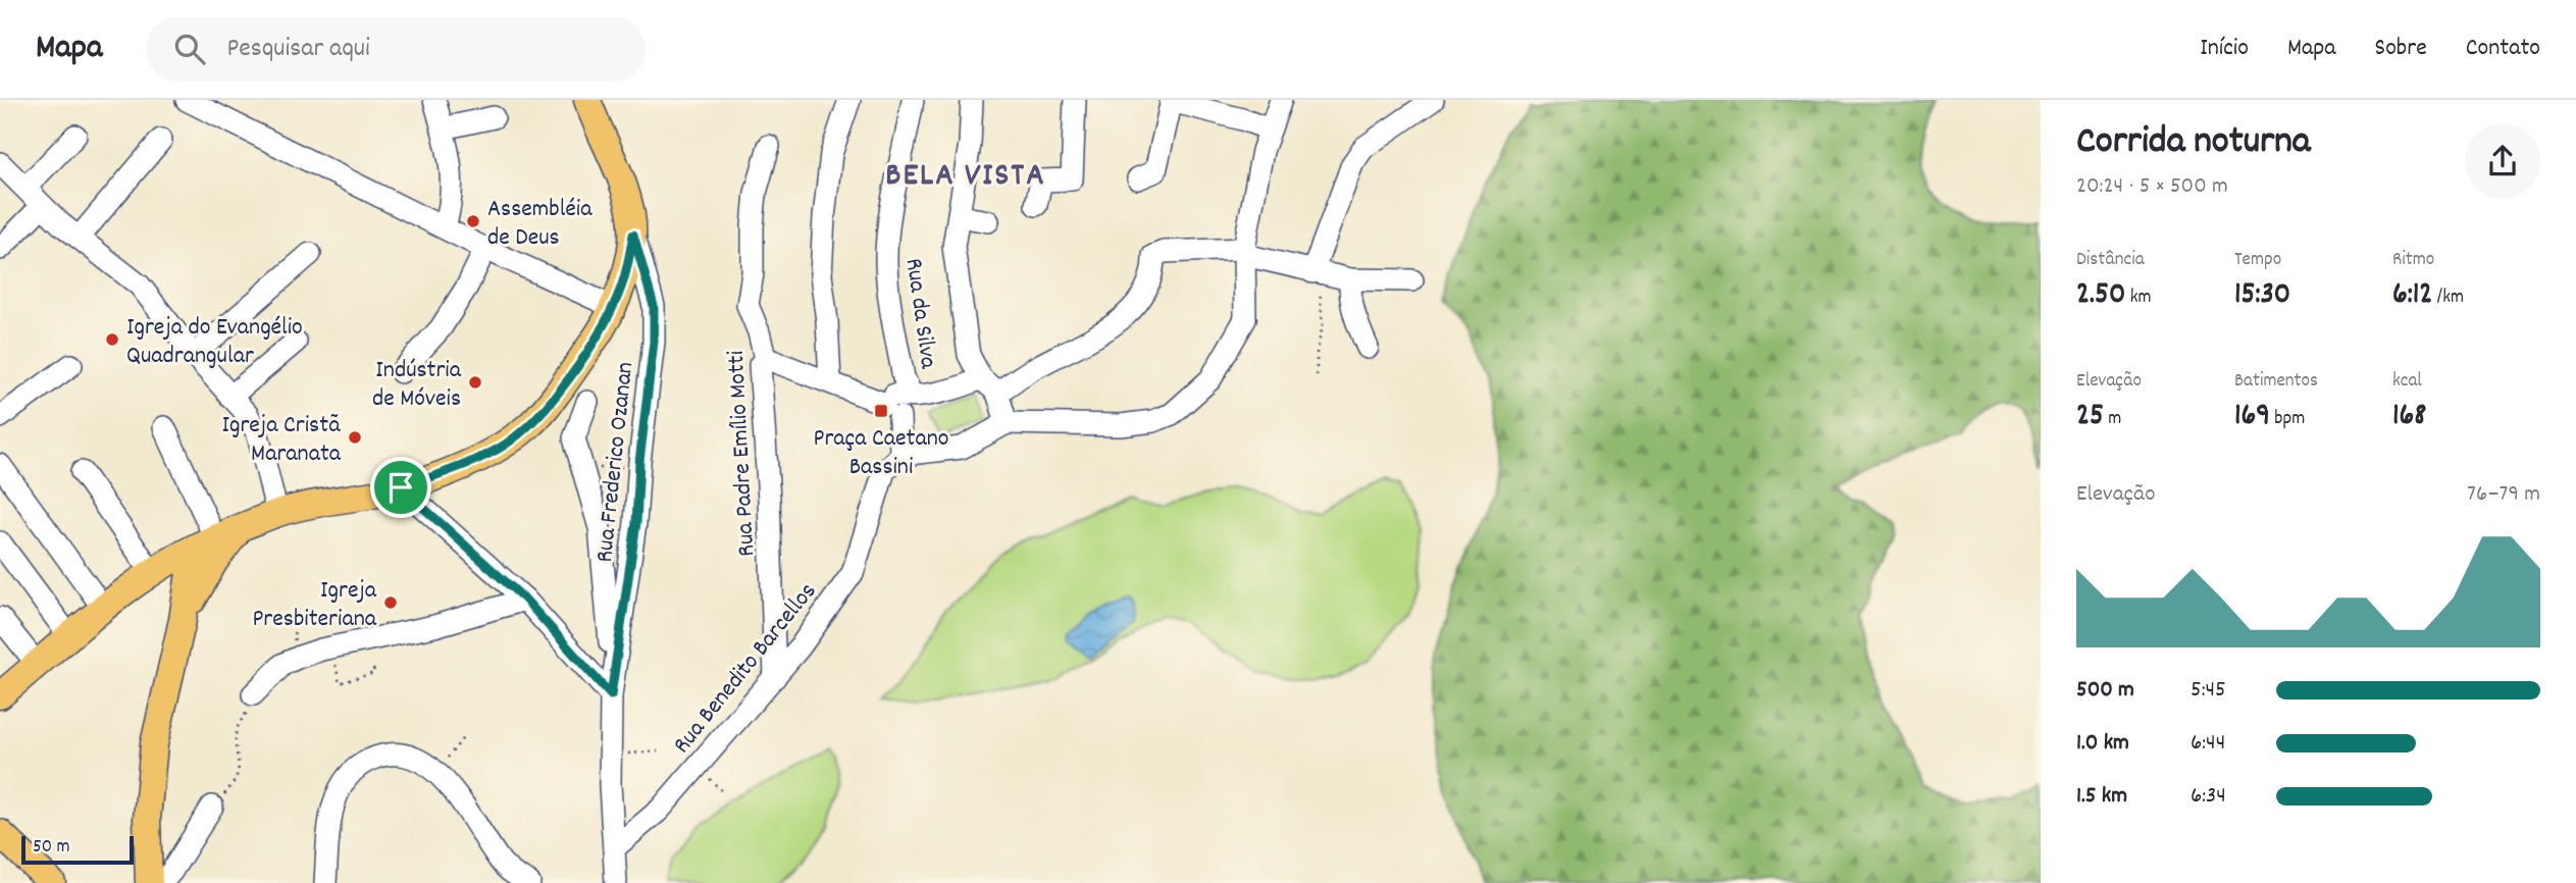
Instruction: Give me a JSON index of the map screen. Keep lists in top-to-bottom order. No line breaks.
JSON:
{"streets":{"street":["Rua da Silva","Rua Padre Emílio Motti","Rua Frederico Ozanan","Rua Benedito Barcellos"]},"crossings":[["Rua Padre Emílio Motti","Rua Benedito Barcellos"],["Rua Frederico Ozanan","Rua Benedito Barcellos"]],"districts":["BELA VISTA"],"places":{"other":["Assembléia de Deus","Igreja do Evangélio Quadrangular","Indústria de Móveis","Igreja Cristã Maranata","Igreja Presbiteriana"],"transit":["Praça Caetano Bassini"]},"scale_bar":"50 m","page":{"header":"Mapa","search":"Pesquisar aqui","nav":["Início","Mapa","Sobre","Contato"],"heading":["Corrida noturna","20:24 · 5 × 500 m"],"stats":[["Distância","2.50 km"],["Tempo","15:30"],["Ritmo","6:12 /km"],["Elevação","25 m"],["Batimentos","169 bpm"],["kcal","168"]],"chart":["Elevação","76–79 m"],"list":[{"name":"500 m","note":"5:45"},{"name":"1.0 km","note":"6:44"},{"name":"1.5 km","note":"6:34"}],"scale":"50 m"}}
